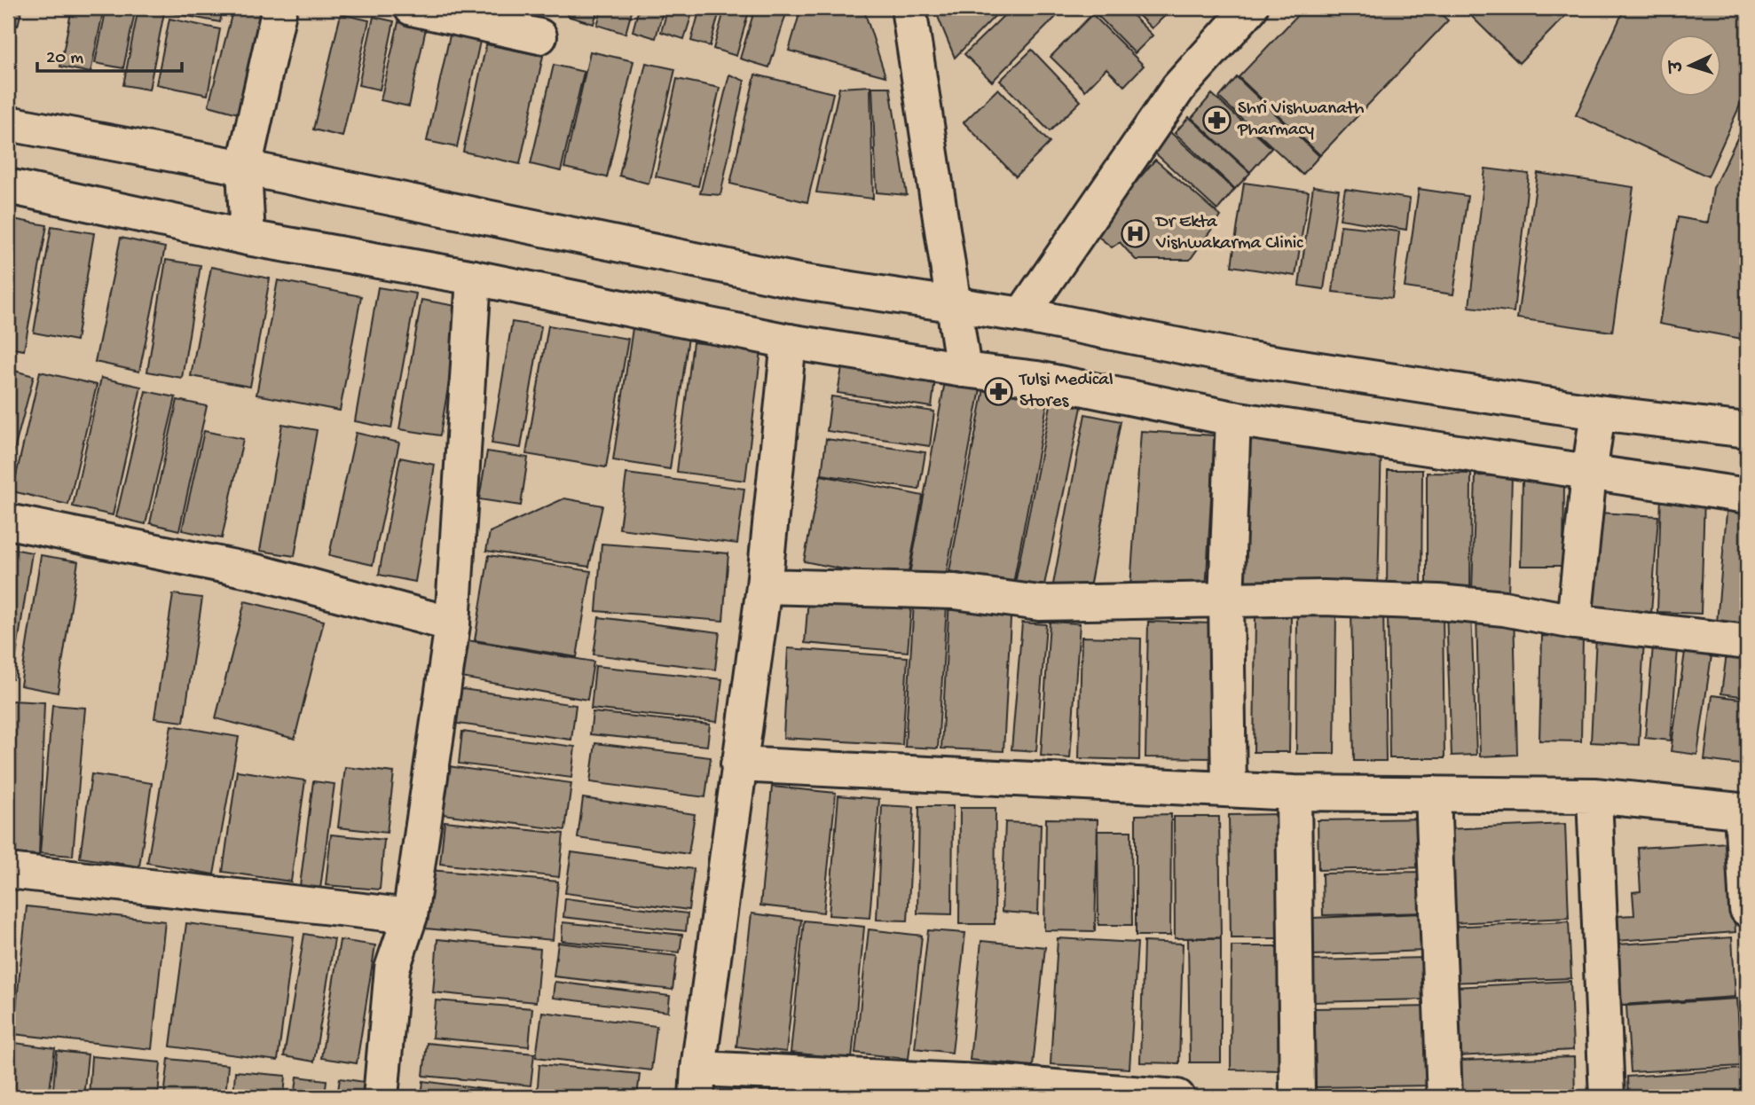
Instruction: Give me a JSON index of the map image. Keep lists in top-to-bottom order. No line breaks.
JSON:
{"places":{"pharmacy":["Shri Vishwanath Pharmacy","Tulsi Medical Stores"],"hospital":["Dr Ekta Vishwakarma Clinic"]},"scale_bar":"20 m","north":"left"}
